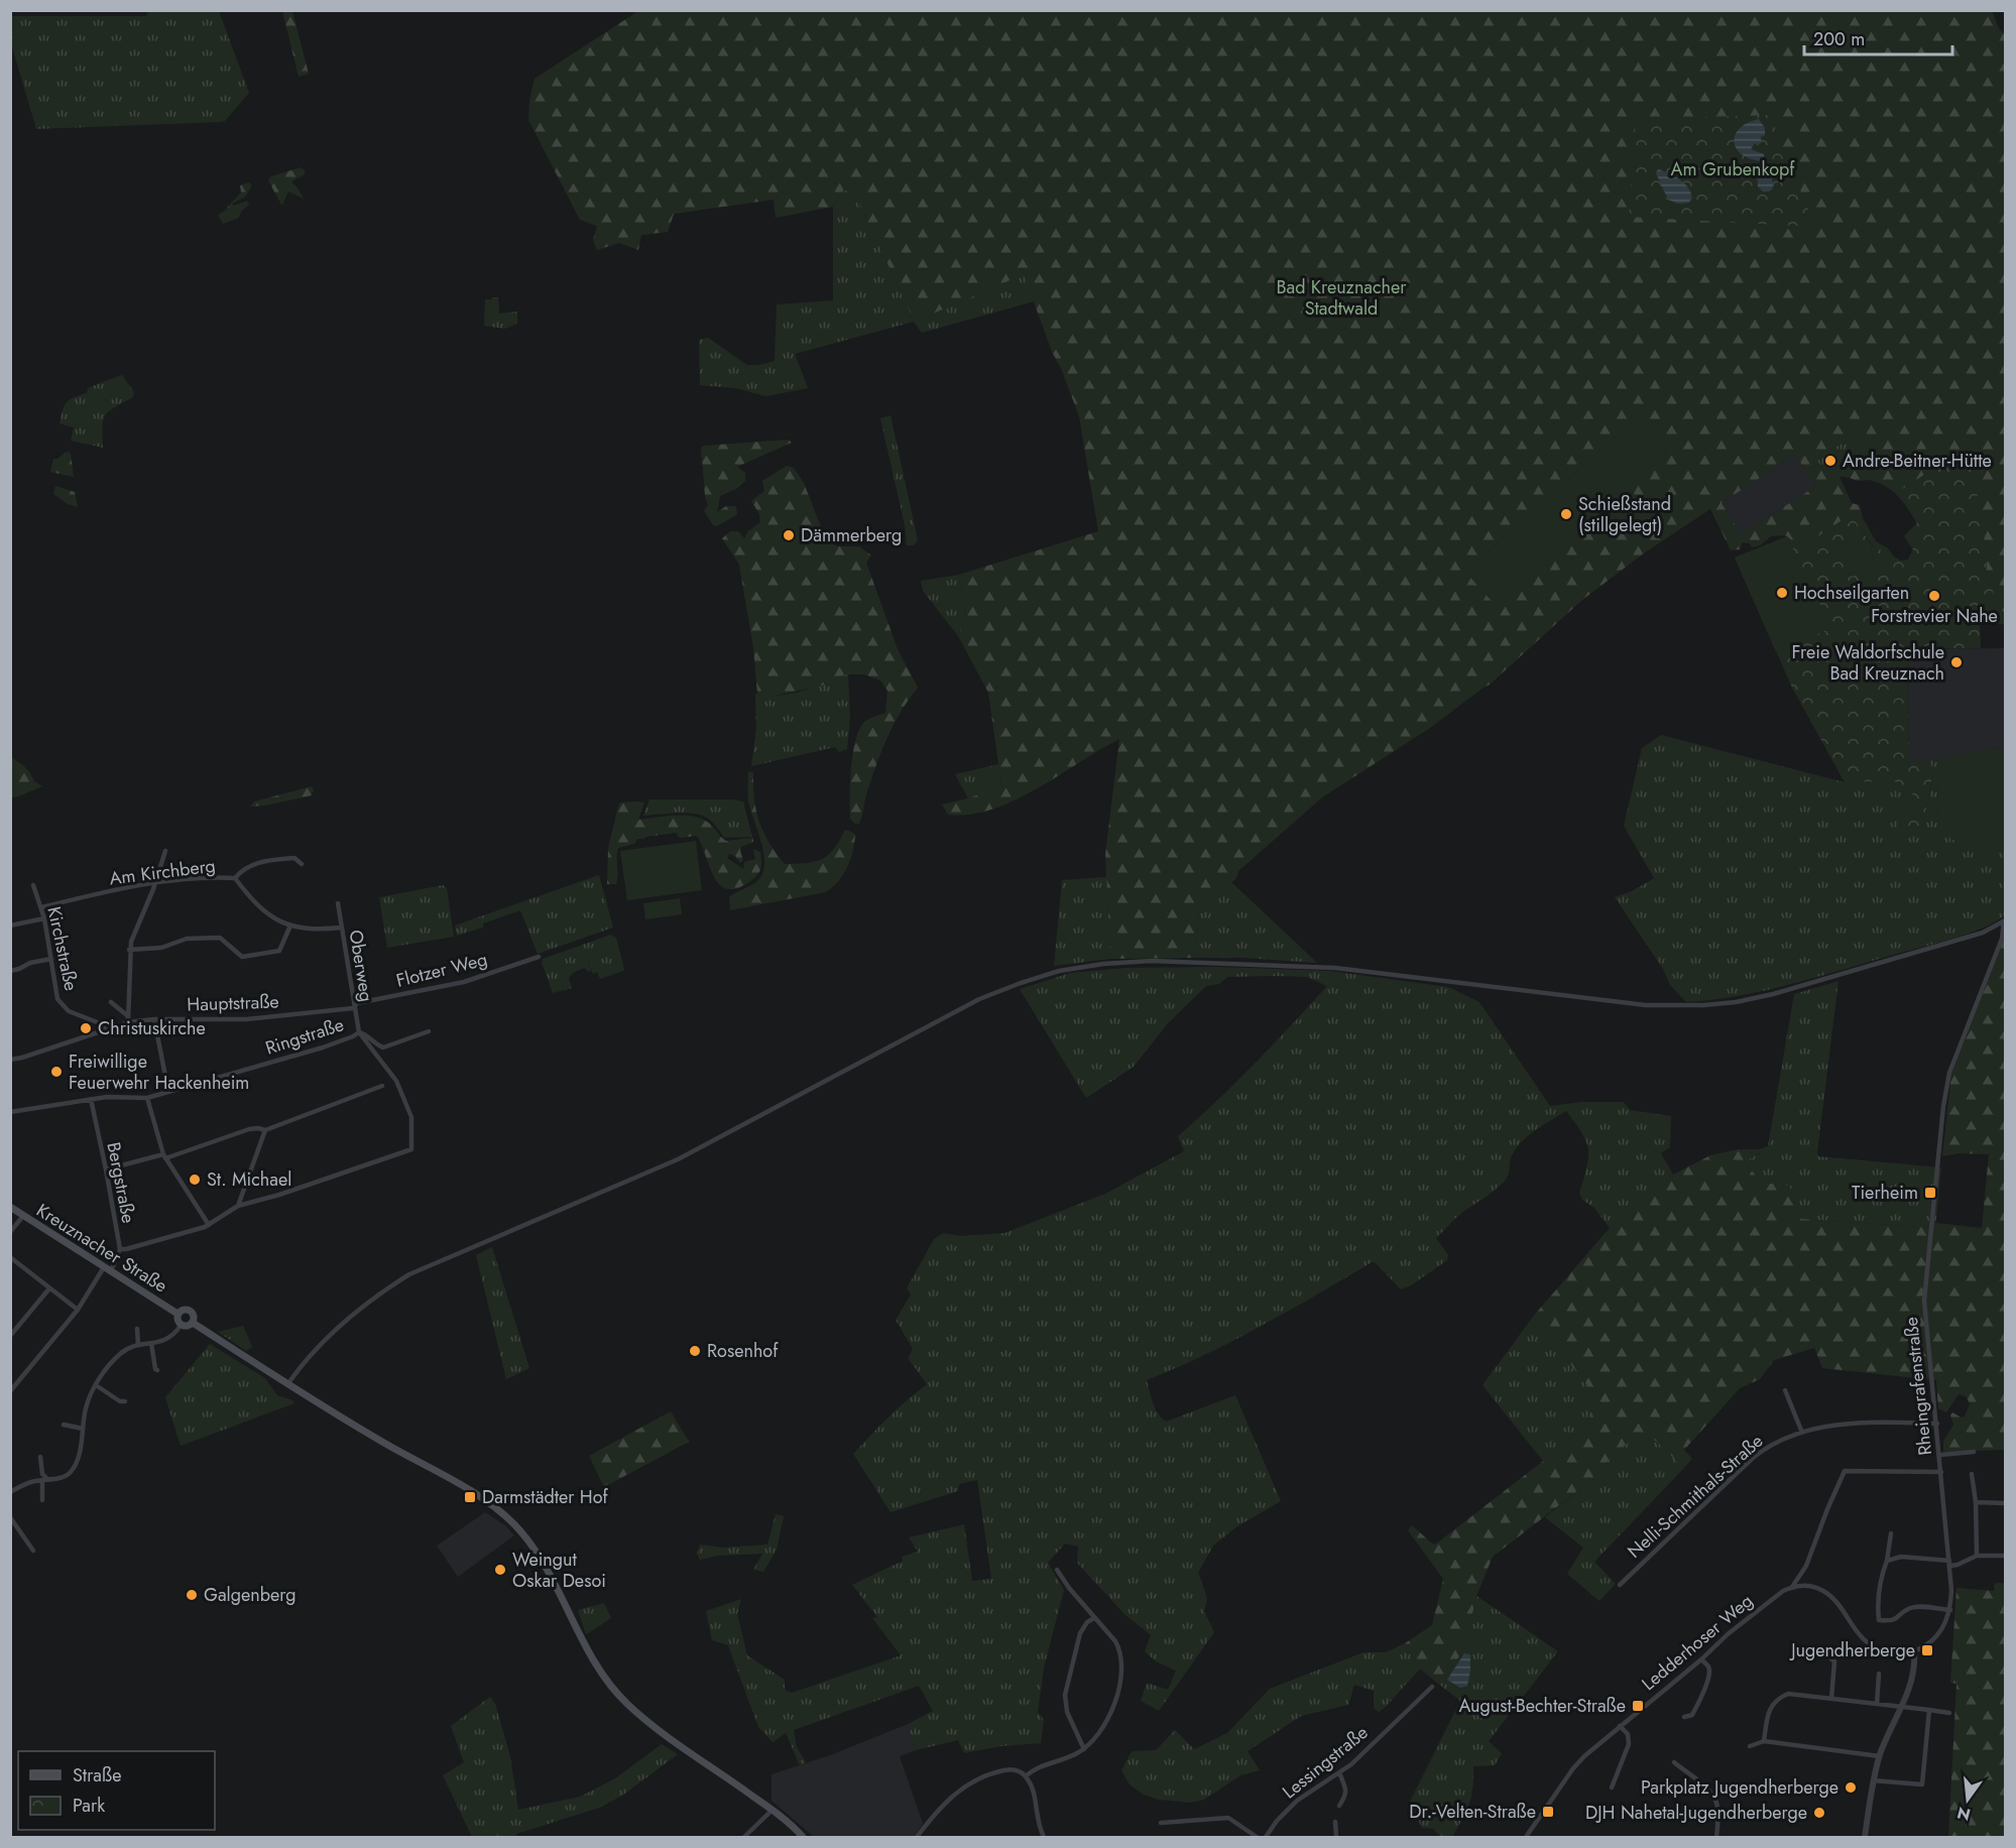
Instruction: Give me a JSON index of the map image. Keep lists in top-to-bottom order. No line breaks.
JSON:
{"streets":{"main road":["Kreuznacher Straße"],"street":["Am Kirchberg","Kirchstraße","Oberweg","Flotzer Weg","Hauptstraße","Ringstraße","Bergstraße","Rheingrafenstraße","Nelli-Schmithals-Straße","Ledderhoser Weg","Lessingstraße"]},"crossings":[["Am Kirchberg","Kirchstraße"],["Am Kirchberg","Oberweg"],["Kirchstraße","Hauptstraße"],["Oberweg","Flotzer Weg"],["Oberweg","Hauptstraße"],["Oberweg","Ringstraße"],["Flotzer Weg","Hauptstraße"],["Ringstraße","Bergstraße"],["Bergstraße","Kreuznacher Straße"],["Rheingrafenstraße","Nelli-Schmithals-Straße"]],"parks":["Am Grubenkopf","Bad Kreuznacher Stadtwald"],"places":{"other":["Andre-Beitner-Hütte","Schießstand (stillgelegt)","Dämmerberg","Hochseilgarten","Forstrevier Nahe","Freie Waldorfschule Bad Kreuznach","Christuskirche","Freiwillige Feuerwehr Hackenheim","St. Michael","Rosenhof","Weingut Oskar Desoi","Galgenberg","Parkplatz Jugendherberge","DJH Nahetal-Jugendherberge"],"transit":["Tierheim","Darmstädter Hof","Jugendherberge","August-Bechter-Straße","Dr.-Velten-Straße"]},"legend":["Straße","Park"],"scale_bar":"200 m","north":"bottom"}
